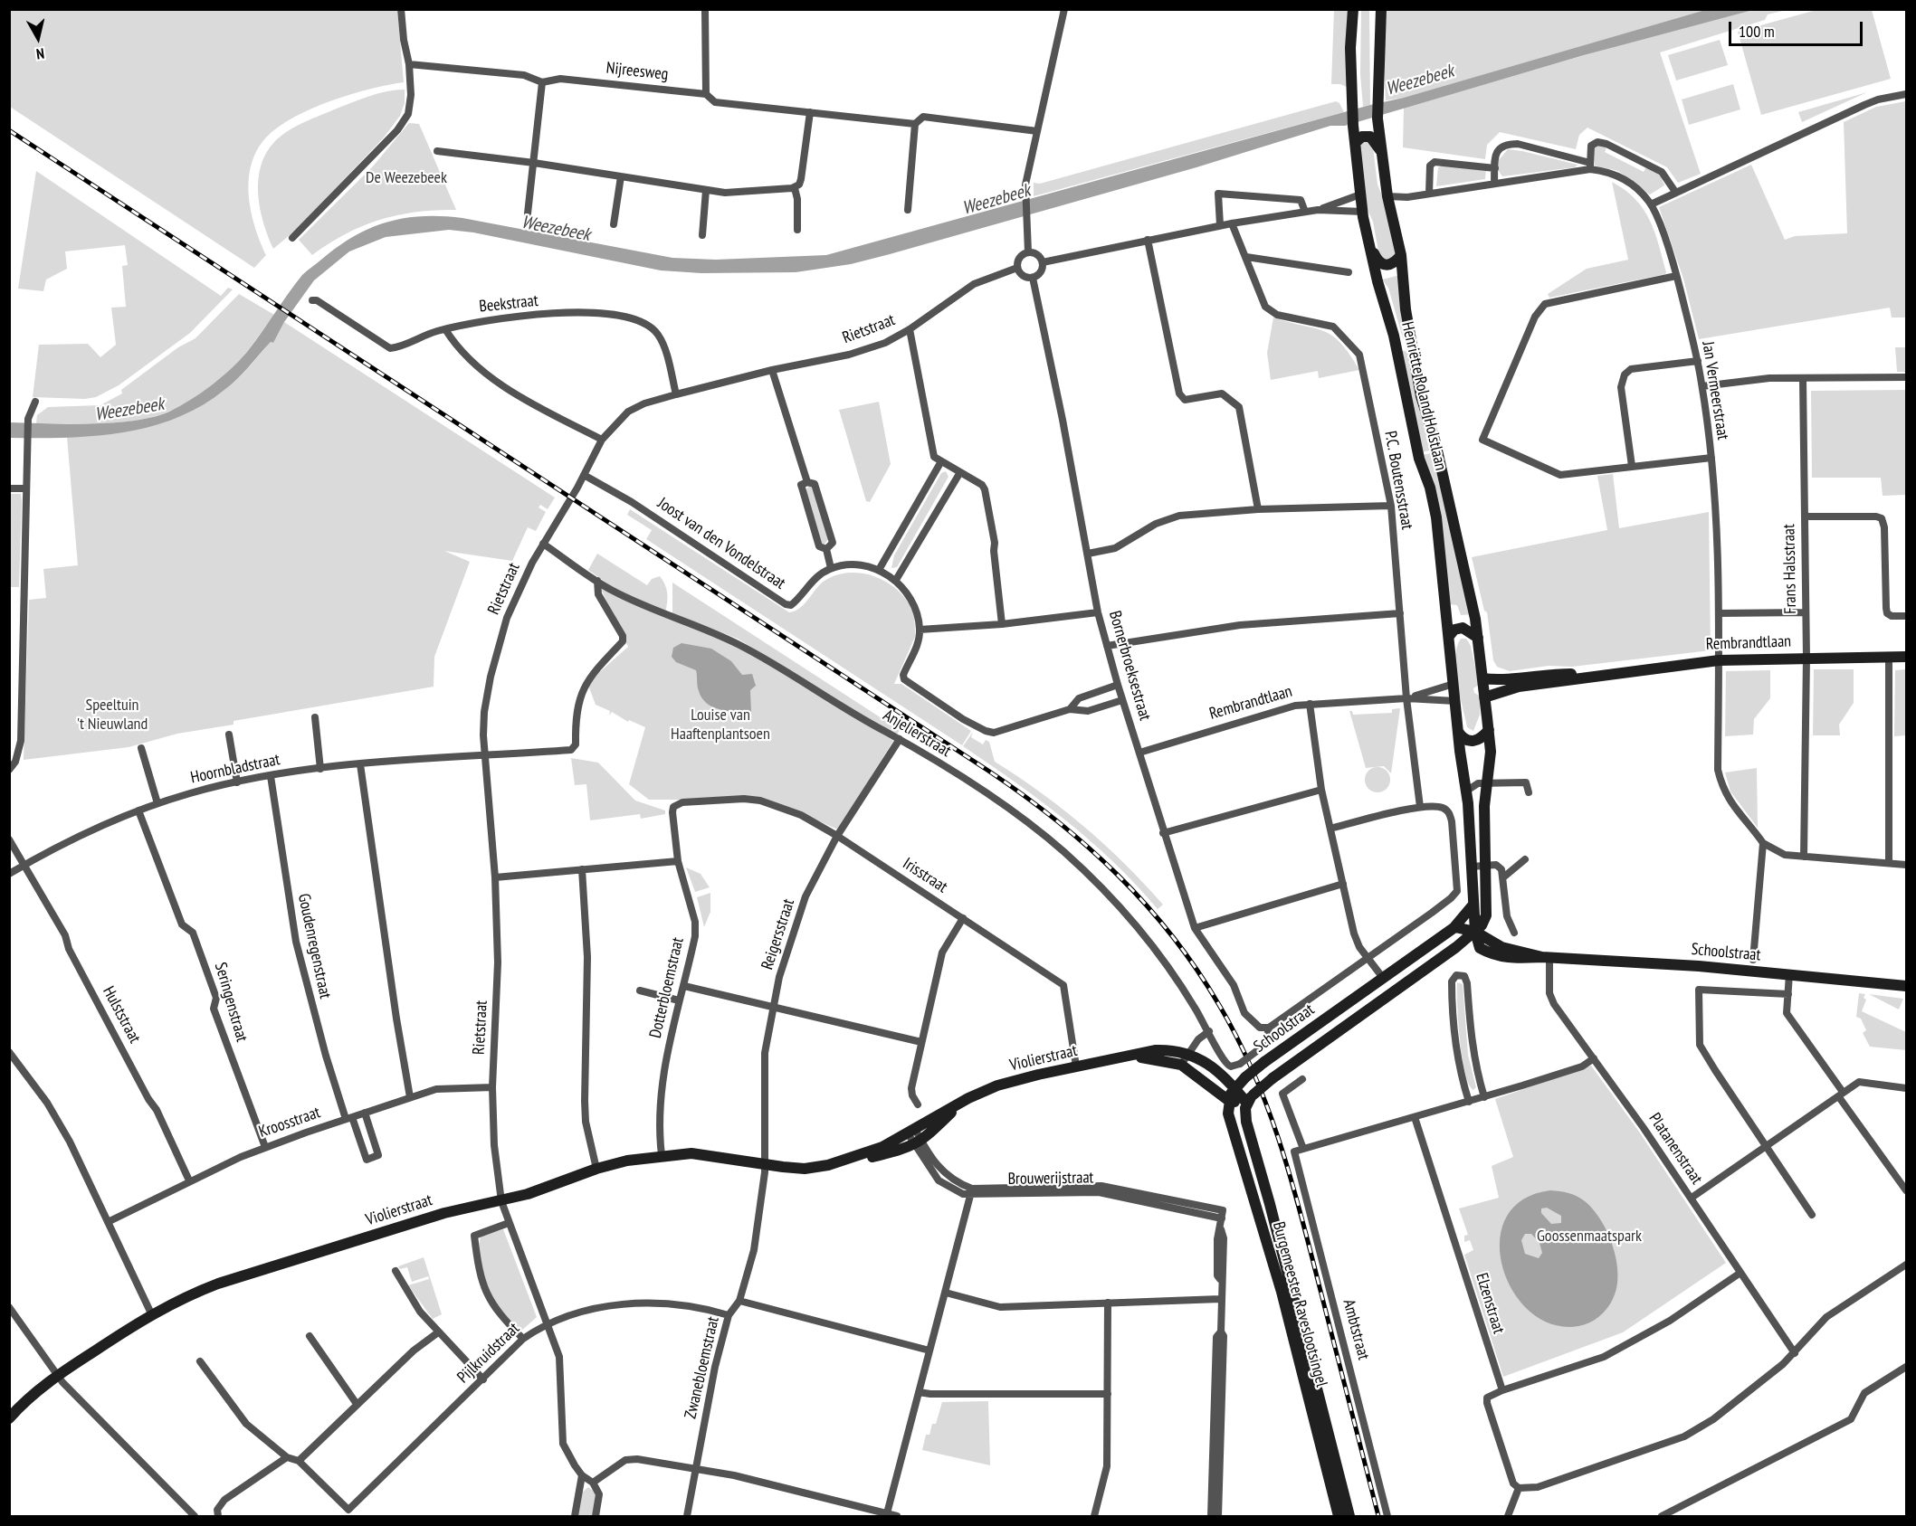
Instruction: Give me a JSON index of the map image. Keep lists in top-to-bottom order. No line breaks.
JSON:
{"streets":{"main road":["Henriëtte Roland Holstlaan","Rembrandtlaan","Schoolstraat","Violierstraat","Burgemeester Raveslootsingel"],"street":["Nijreesweg","Beekstraat","Rietstraat","Jan Vermeerstraat","P.C. Boutensstraat","Joost van den Vondelstraat","Frans Halsstraat","Bornerbroeksestraat","Anjelierstraat","Hoornbladstraat","Irisstraat","Reigersstraat","Goudenregenstraat","Dotterbloemstraat","Seringenstraat","Hulststraat","Kroosstraat","Platanenstraat","Brouwerijstraat","Elzenstraat","Ambtstraat","Pijlkruidstraat","Zwanebloemstraat"]},"crossings":[["Beekstraat","Rietstraat"],["Rietstraat","Joost van den Vondelstraat"],["Rietstraat","Bornerbroeksestraat"],["Rietstraat","Anjelierstraat"],["Rietstraat","Hoornbladstraat"],["Rietstraat","Violierstraat"],["Rietstraat","Kroosstraat"],["Rietstraat","Pijlkruidstraat"],["Jan Vermeerstraat","Henriëtte Roland Holstlaan"],["Jan Vermeerstraat","Rembrandtlaan"],["Henriëtte Roland Holstlaan","Rembrandtlaan"],["Henriëtte Roland Holstlaan","Schoolstraat"],["P.C. Boutensstraat","Rembrandtlaan"],["P.C. Boutensstraat","Schoolstraat"],["Frans Halsstraat","Rembrandtlaan"],["Rembrandtlaan","Bornerbroeksestraat"],["Bornerbroeksestraat","Schoolstraat"],["Anjelierstraat","Hoornbladstraat"],["Anjelierstraat","Reigersstraat"],["Anjelierstraat","Schoolstraat"],["Hoornbladstraat","Goudenregenstraat"],["Hoornbladstraat","Seringenstraat"],["Hoornbladstraat","Hulststraat"],["Irisstraat","Reigersstraat"],["Irisstraat","Dotterbloemstraat"],["Irisstraat","Violierstraat"],["Reigersstraat","Violierstraat"],["Reigersstraat","Zwanebloemstraat"],["Goudenregenstraat","Kroosstraat"],["Schoolstraat","Violierstraat"],["Schoolstraat","Platanenstraat"],["Schoolstraat","Burgemeester Raveslootsingel"],["Dotterbloemstraat","Violierstraat"],["Seringenstraat","Kroosstraat"],["Hulststraat","Kroosstraat"],["Violierstraat","Brouwerijstraat"],["Violierstraat","Burgemeester Raveslootsingel"],["Violierstraat","Zwanebloemstraat"],["Pijlkruidstraat","Zwanebloemstraat"]],"water":["Weezebeek"],"parks":["De Weezebeek","Speeltuin 't Nieuwland","Louise van Haaftenplantsoen","Goossenmaatspark"],"scale_bar":"100 m","north":"bottom"}
